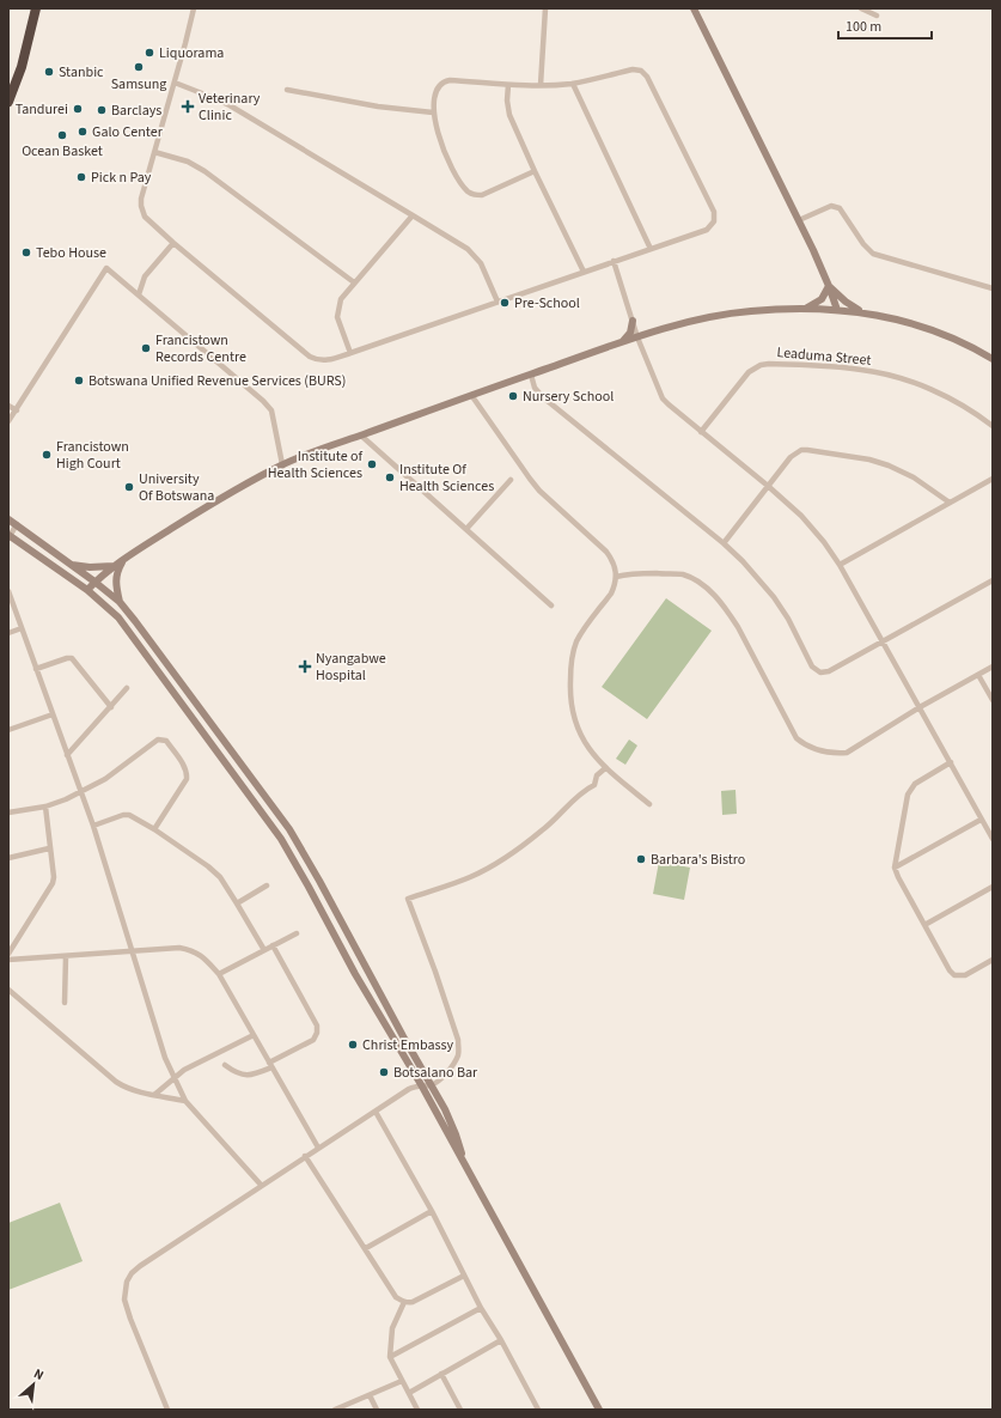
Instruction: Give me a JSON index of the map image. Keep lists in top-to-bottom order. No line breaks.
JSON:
{"streets":{"street":["Leaduma Street"]},"places":{"other":["Liquorama","Samsung","Stanbic","Tandurei","Barclays","Galo Center","Ocean Basket","Pick n Pay","Tebo House","Pre-School","Francistown Records Centre","Botswana Unified Revenue Services (BURS)","Nursery School","Francistown High Court","Institute of Health Sciences","Institute Of Health Sciences","University Of Botswana","Barbara's Bistro","Christ Embassy","Botsalano Bar"],"health":["Veterinary Clinic","Nyangabwe Hospital"]},"scale_bar":"100 m","north":"top right"}
